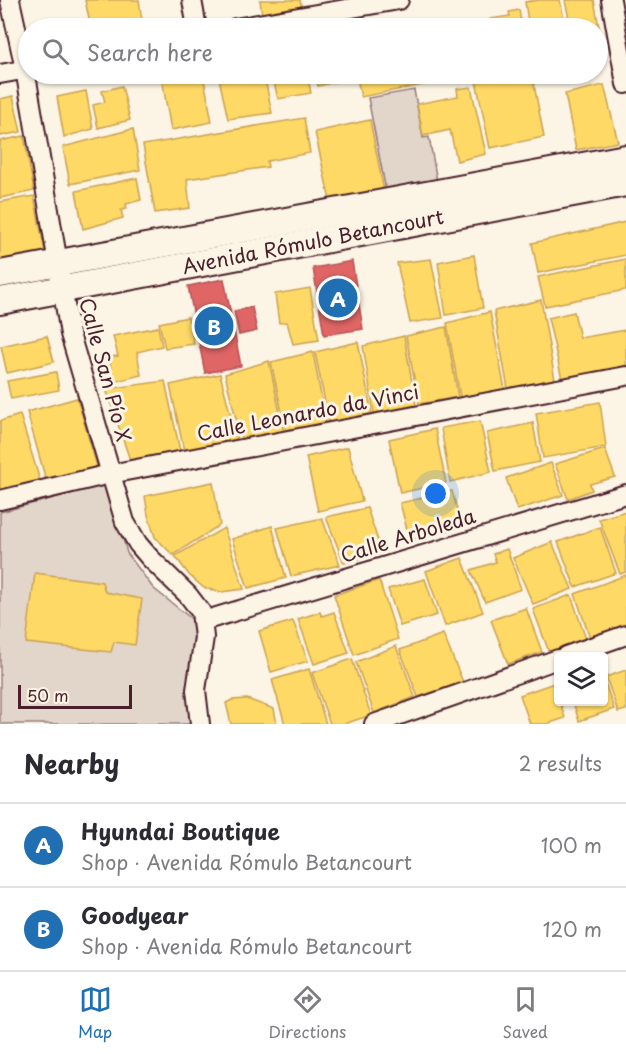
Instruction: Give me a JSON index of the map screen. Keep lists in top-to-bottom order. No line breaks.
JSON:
{"streets":{"main road":["Avenida Rómulo Betancourt"],"street":["Calle San Pío X","Calle Leonardo da Vinci","Calle Arboleda"]},"crossings":[["Avenida Rómulo Betancourt","Calle San Pío X"],["Calle San Pío X","Calle Leonardo da Vinci"],["Calle San Pío X","Calle Arboleda"]],"scale_bar":"50 m","page":{"search":"Search here","pins":["A","B"],"scale":"50 m","heading":["Nearby","2 results"],"list":[{"mark":"A","name":"Hyundai Boutique","note":"Shop · Avenida Rómulo Betancourt","value":"100 m"},{"mark":"B","name":"Goodyear","note":"Shop · Avenida Rómulo Betancourt","value":"120 m"}],"nav":["Map","Directions","Saved"]}}
